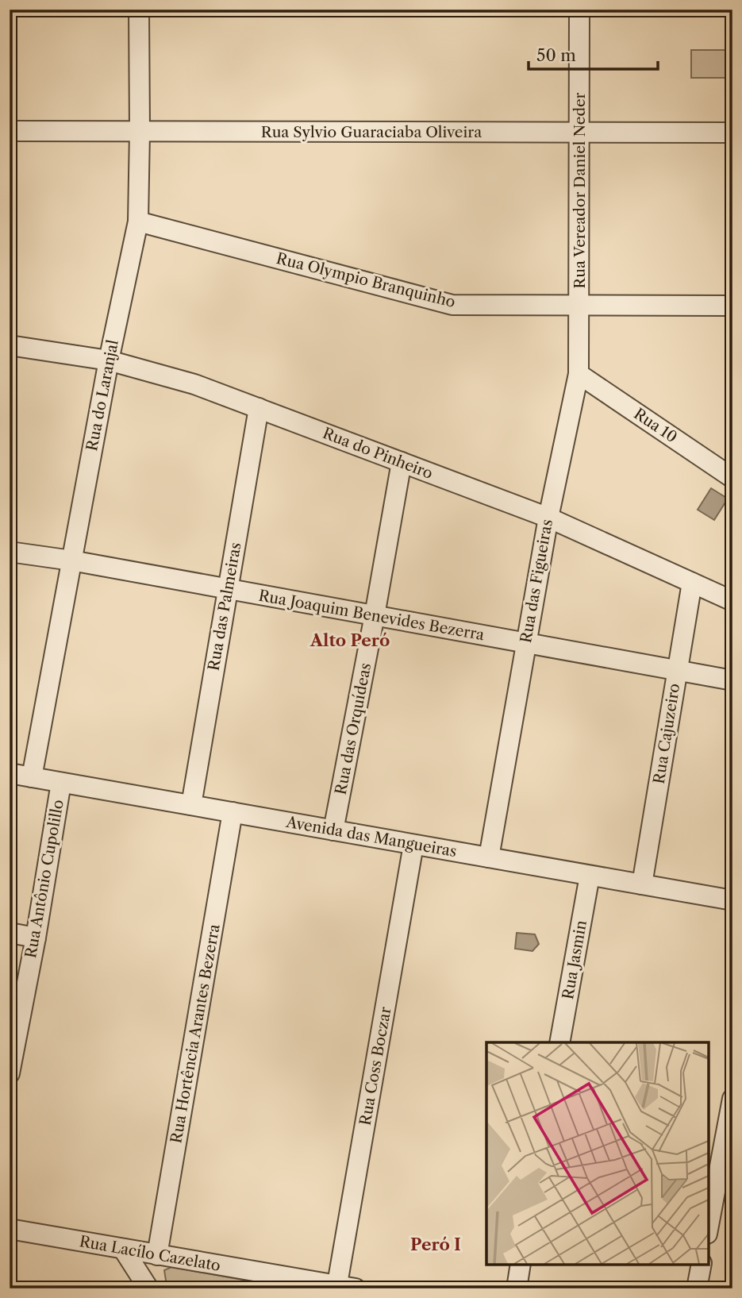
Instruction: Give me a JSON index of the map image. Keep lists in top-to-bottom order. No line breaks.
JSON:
{"streets":{"street":["Rua Sylvio Guaraciaba Oliveira","Rua Vereador Daniel Neder","Rua Olympio Branquinho","Rua do Laranjal","Rua 10","Rua do Pinheiro","Rua das Figueiras","Rua das Palmeiras","Rua Joaquim Benevides Bezerra","Rua das Orquídeas","Rua Cajuzeiro","Avenida das Mangueiras","Rua Antônio Cupolillo","Rua Jasmin","Rua Hortência Arantes Bezerra","Rua Coss Boczar","Rua Lacílo Cazelato"]},"crossings":[["Rua Sylvio Guaraciaba Oliveira","Rua Vereador Daniel Neder"],["Rua Sylvio Guaraciaba Oliveira","Rua do Laranjal"],["Rua Vereador Daniel Neder","Rua Olympio Branquinho"],["Rua Vereador Daniel Neder","Rua das Figueiras"],["Rua Olympio Branquinho","Rua do Laranjal"],["Rua Olympio Branquinho","Rua das Figueiras"],["Rua do Laranjal","Rua do Pinheiro"],["Rua do Laranjal","Rua Joaquim Benevides Bezerra"],["Rua do Laranjal","Avenida das Mangueiras"],["Rua 10","Rua das Figueiras"],["Rua do Pinheiro","Rua das Figueiras"],["Rua do Pinheiro","Rua das Palmeiras"],["Rua do Pinheiro","Rua das Orquídeas"],["Rua do Pinheiro","Rua Cajuzeiro"],["Rua das Figueiras","Rua Joaquim Benevides Bezerra"],["Rua das Figueiras","Avenida das Mangueiras"],["Rua das Palmeiras","Rua Joaquim Benevides Bezerra"],["Rua das Palmeiras","Avenida das Mangueiras"],["Rua Joaquim Benevides Bezerra","Rua das Orquídeas"],["Rua Joaquim Benevides Bezerra","Rua Cajuzeiro"],["Rua das Orquídeas","Avenida das Mangueiras"],["Rua Cajuzeiro","Avenida das Mangueiras"],["Avenida das Mangueiras","Rua Antônio Cupolillo"],["Avenida das Mangueiras","Rua Jasmin"],["Avenida das Mangueiras","Rua Hortência Arantes Bezerra"],["Avenida das Mangueiras","Rua Coss Boczar"],["Rua Hortência Arantes Bezerra","Rua Lacílo Cazelato"],["Rua Coss Boczar","Rua Lacílo Cazelato"]],"districts":["Alto Peró","Peró I"],"scale_bar":"50 m"}
